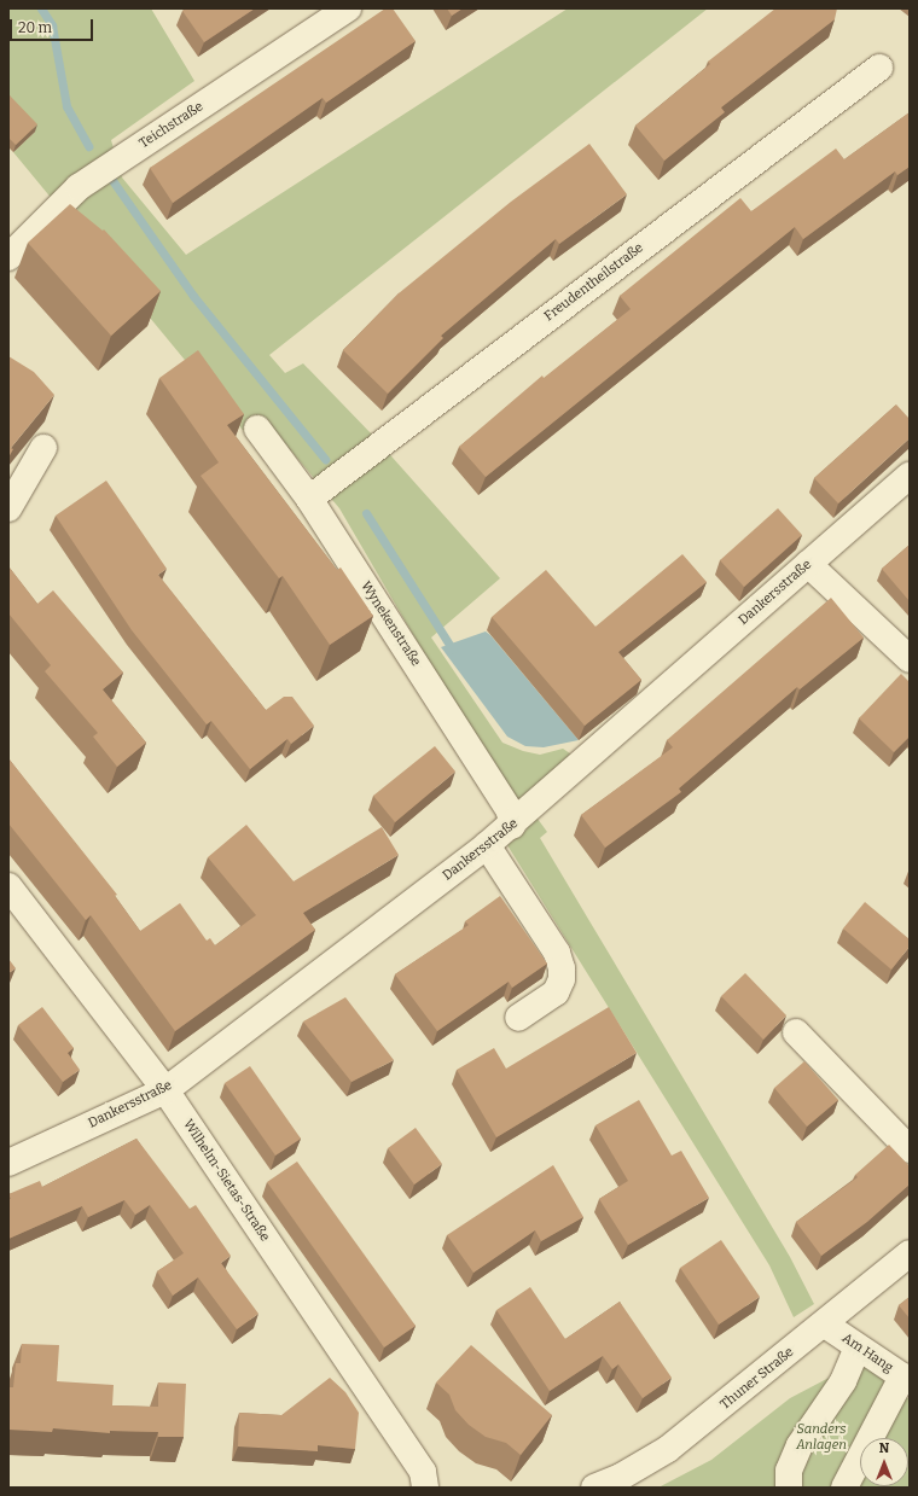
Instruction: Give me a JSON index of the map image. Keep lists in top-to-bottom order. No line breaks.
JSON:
{"streets":{"street":["Teichstraße","Freudentheilstraße","Dankersstraße","Wynekenstraße","Wilhelm-Sietas-Straße","Am Hang","Thuner Straße"]},"crossings":[["Freudentheilstraße","Wynekenstraße"],["Dankersstraße","Wynekenstraße"],["Dankersstraße","Wilhelm-Sietas-Straße"],["Am Hang","Thuner Straße"]],"parks":["Sanders Anlagen"],"scale_bar":"20 m","north":"top"}
